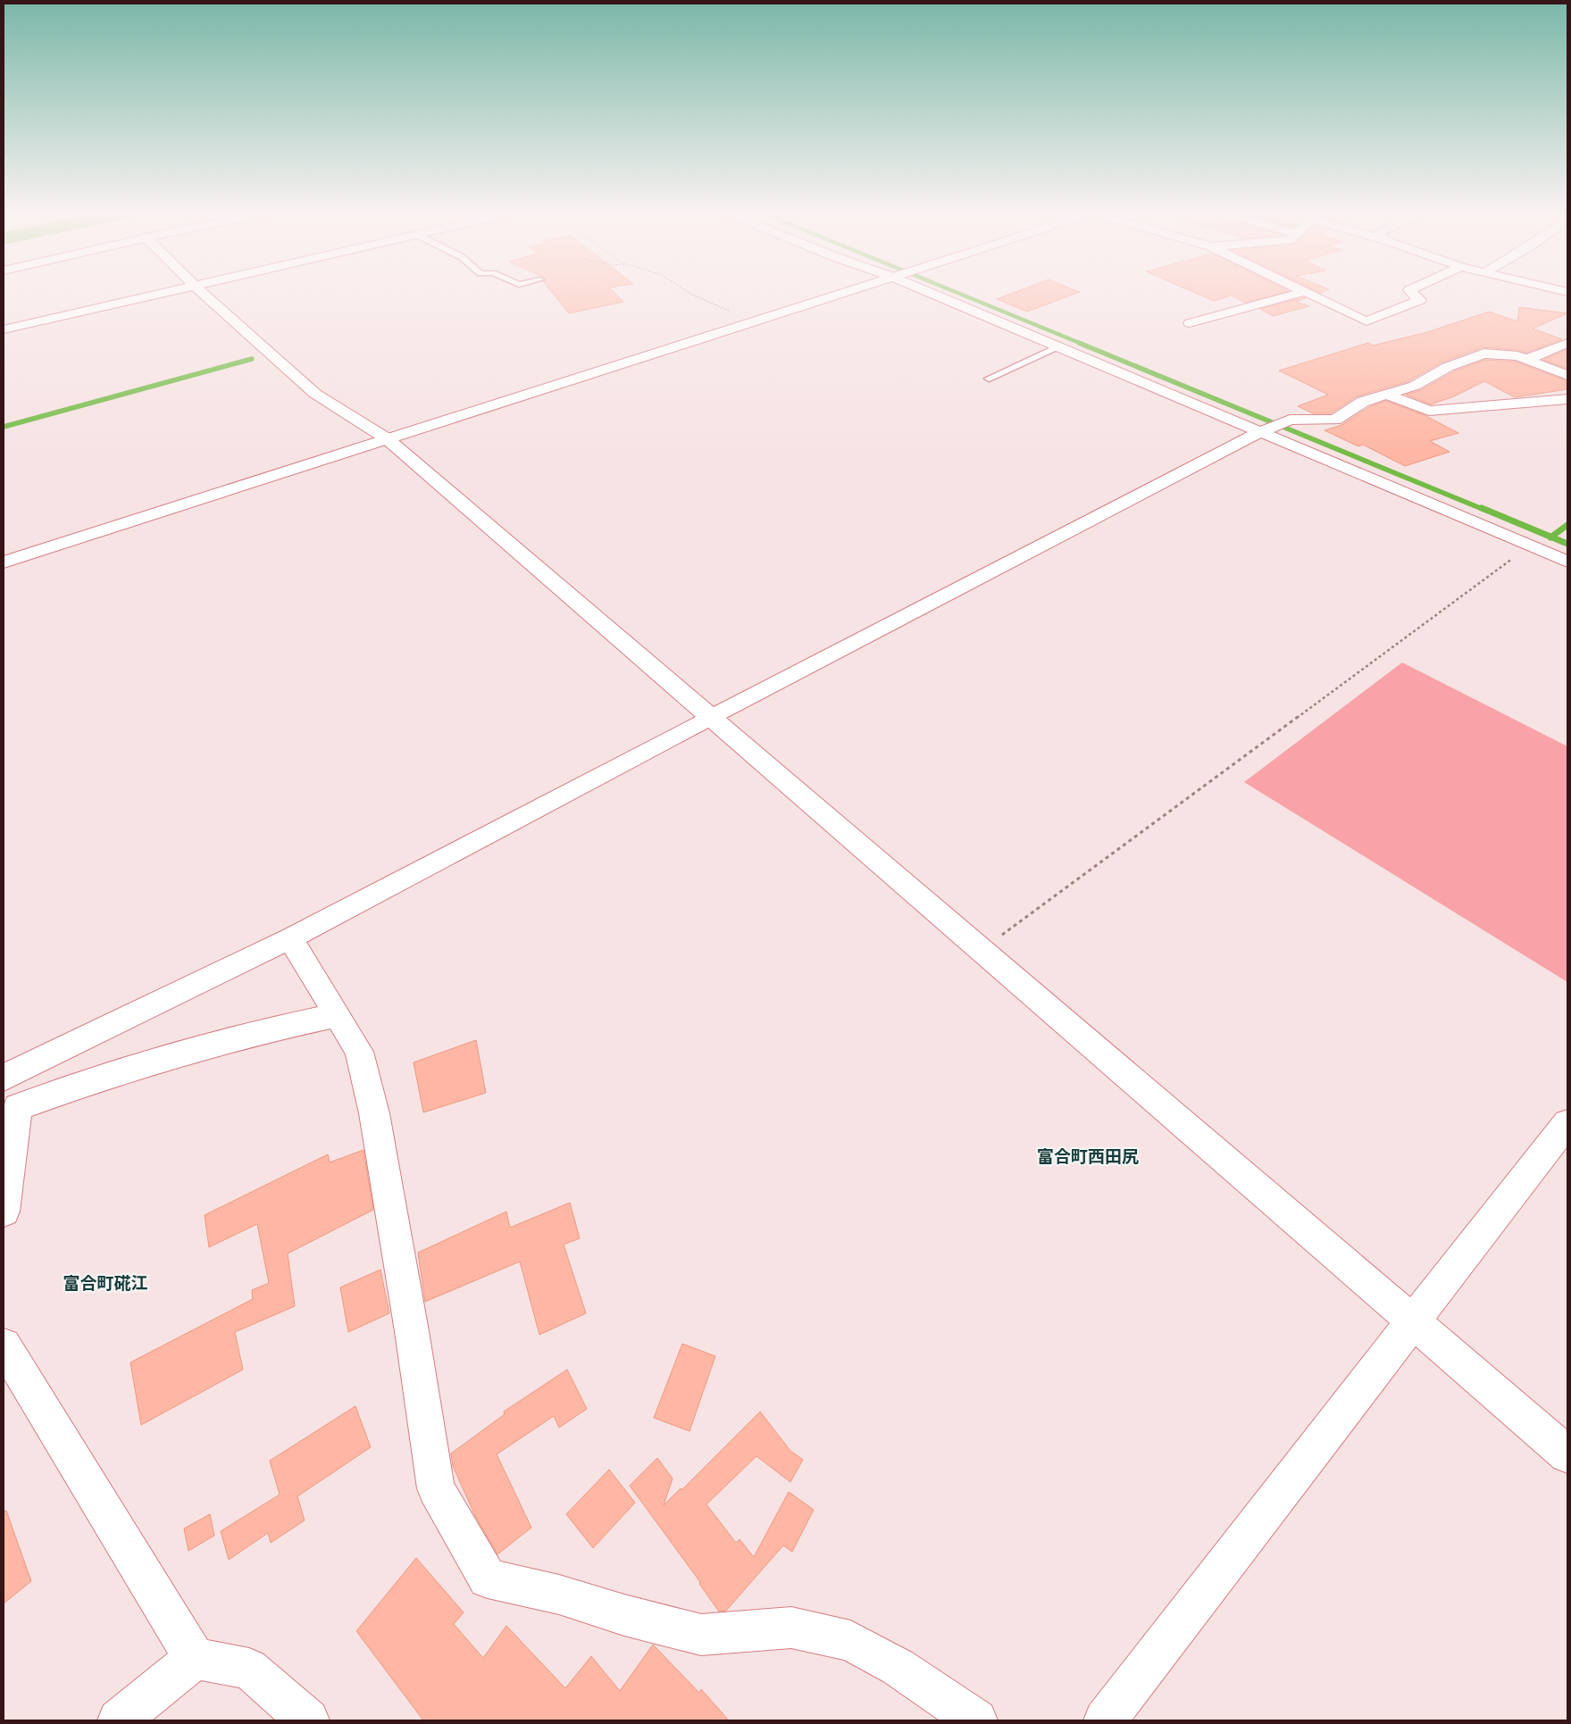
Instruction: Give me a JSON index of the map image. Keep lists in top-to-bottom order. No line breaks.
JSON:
{"districts":["富合町西田尻","富合町硴江"]}
